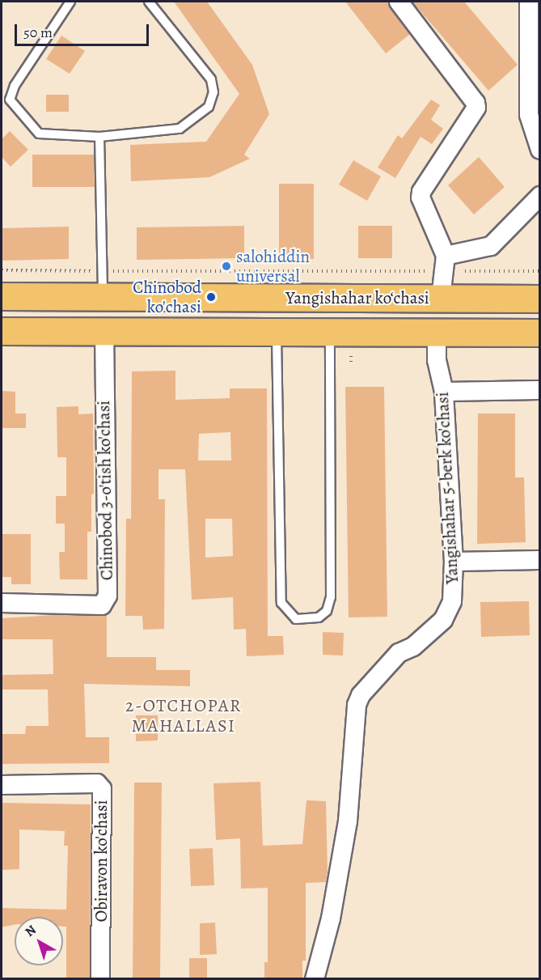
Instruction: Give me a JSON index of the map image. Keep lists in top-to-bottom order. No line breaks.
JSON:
{"streets":{"main road":["Yangishahar ko‘chasi"],"street":["Yangishahar 5-berk ko'chasi","Chinobod 3-o'tish ko'chasi","Obiravon ko'chasi"]},"crossings":[["Yangishahar ko‘chasi","Yangishahar 5-berk ko'chasi"],["Yangishahar ko‘chasi","Chinobod 3-o'tish ko'chasi"]],"districts":["2-OTCHOPAR MAHALLASI"],"places":["salohiddin universal","Chinobod ko'chasi"],"scale_bar":"50 m","north":"top left"}
